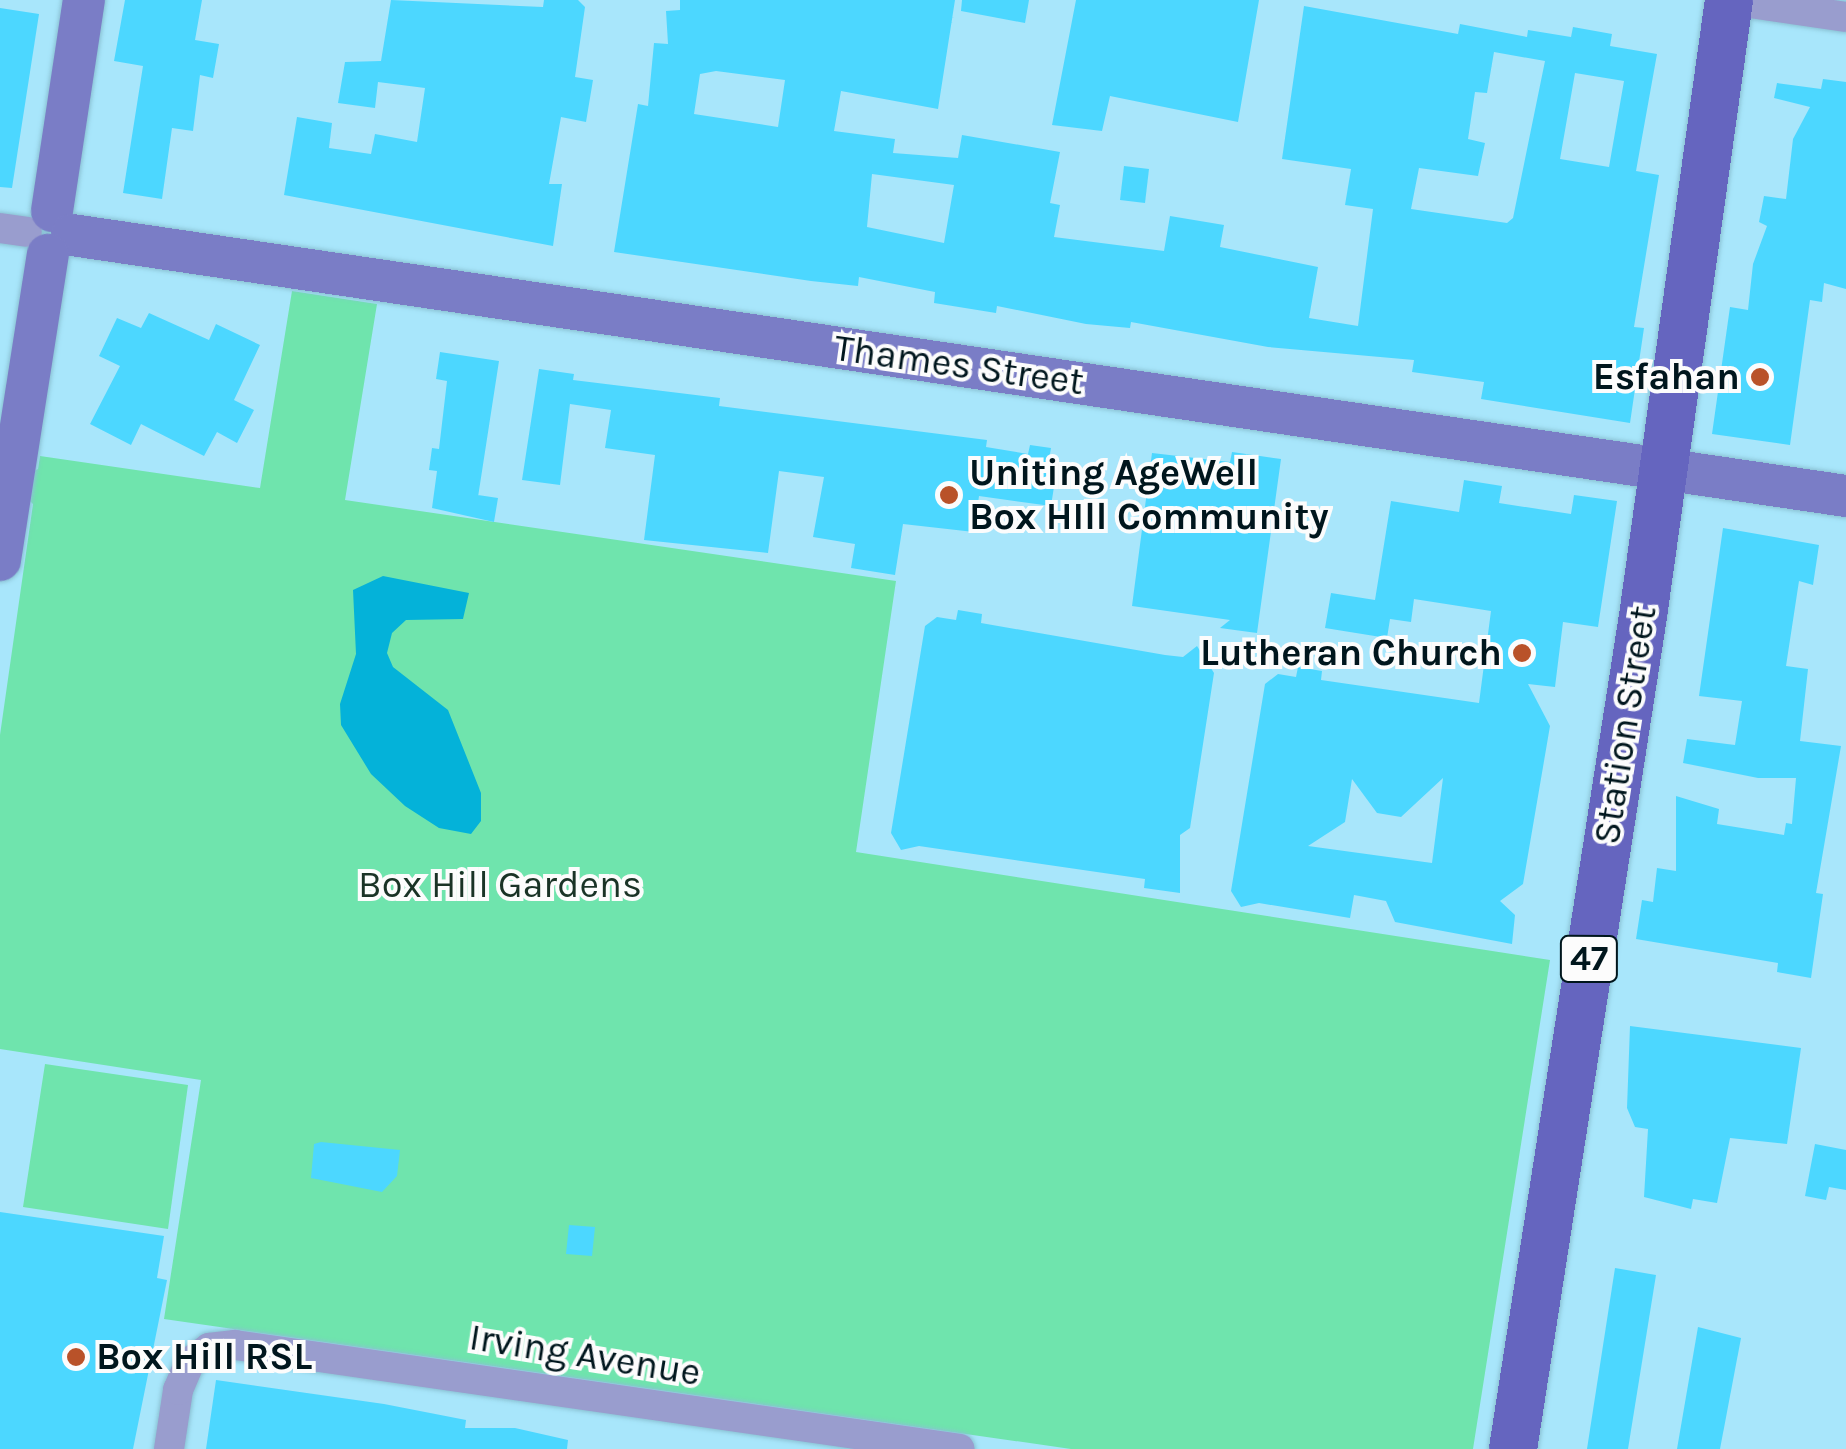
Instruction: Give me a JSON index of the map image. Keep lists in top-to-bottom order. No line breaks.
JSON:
{"streets":{"main road":["Thames Street","Station Street","47"],"street":["Irving Avenue"]},"crossings":[["Thames Street","Station Street"]],"parks":["Box Hill Gardens"],"places":["Esfahan","Uniting AgeWell Box HIll Community","Lutheran Church","Box Hill RSL"]}
